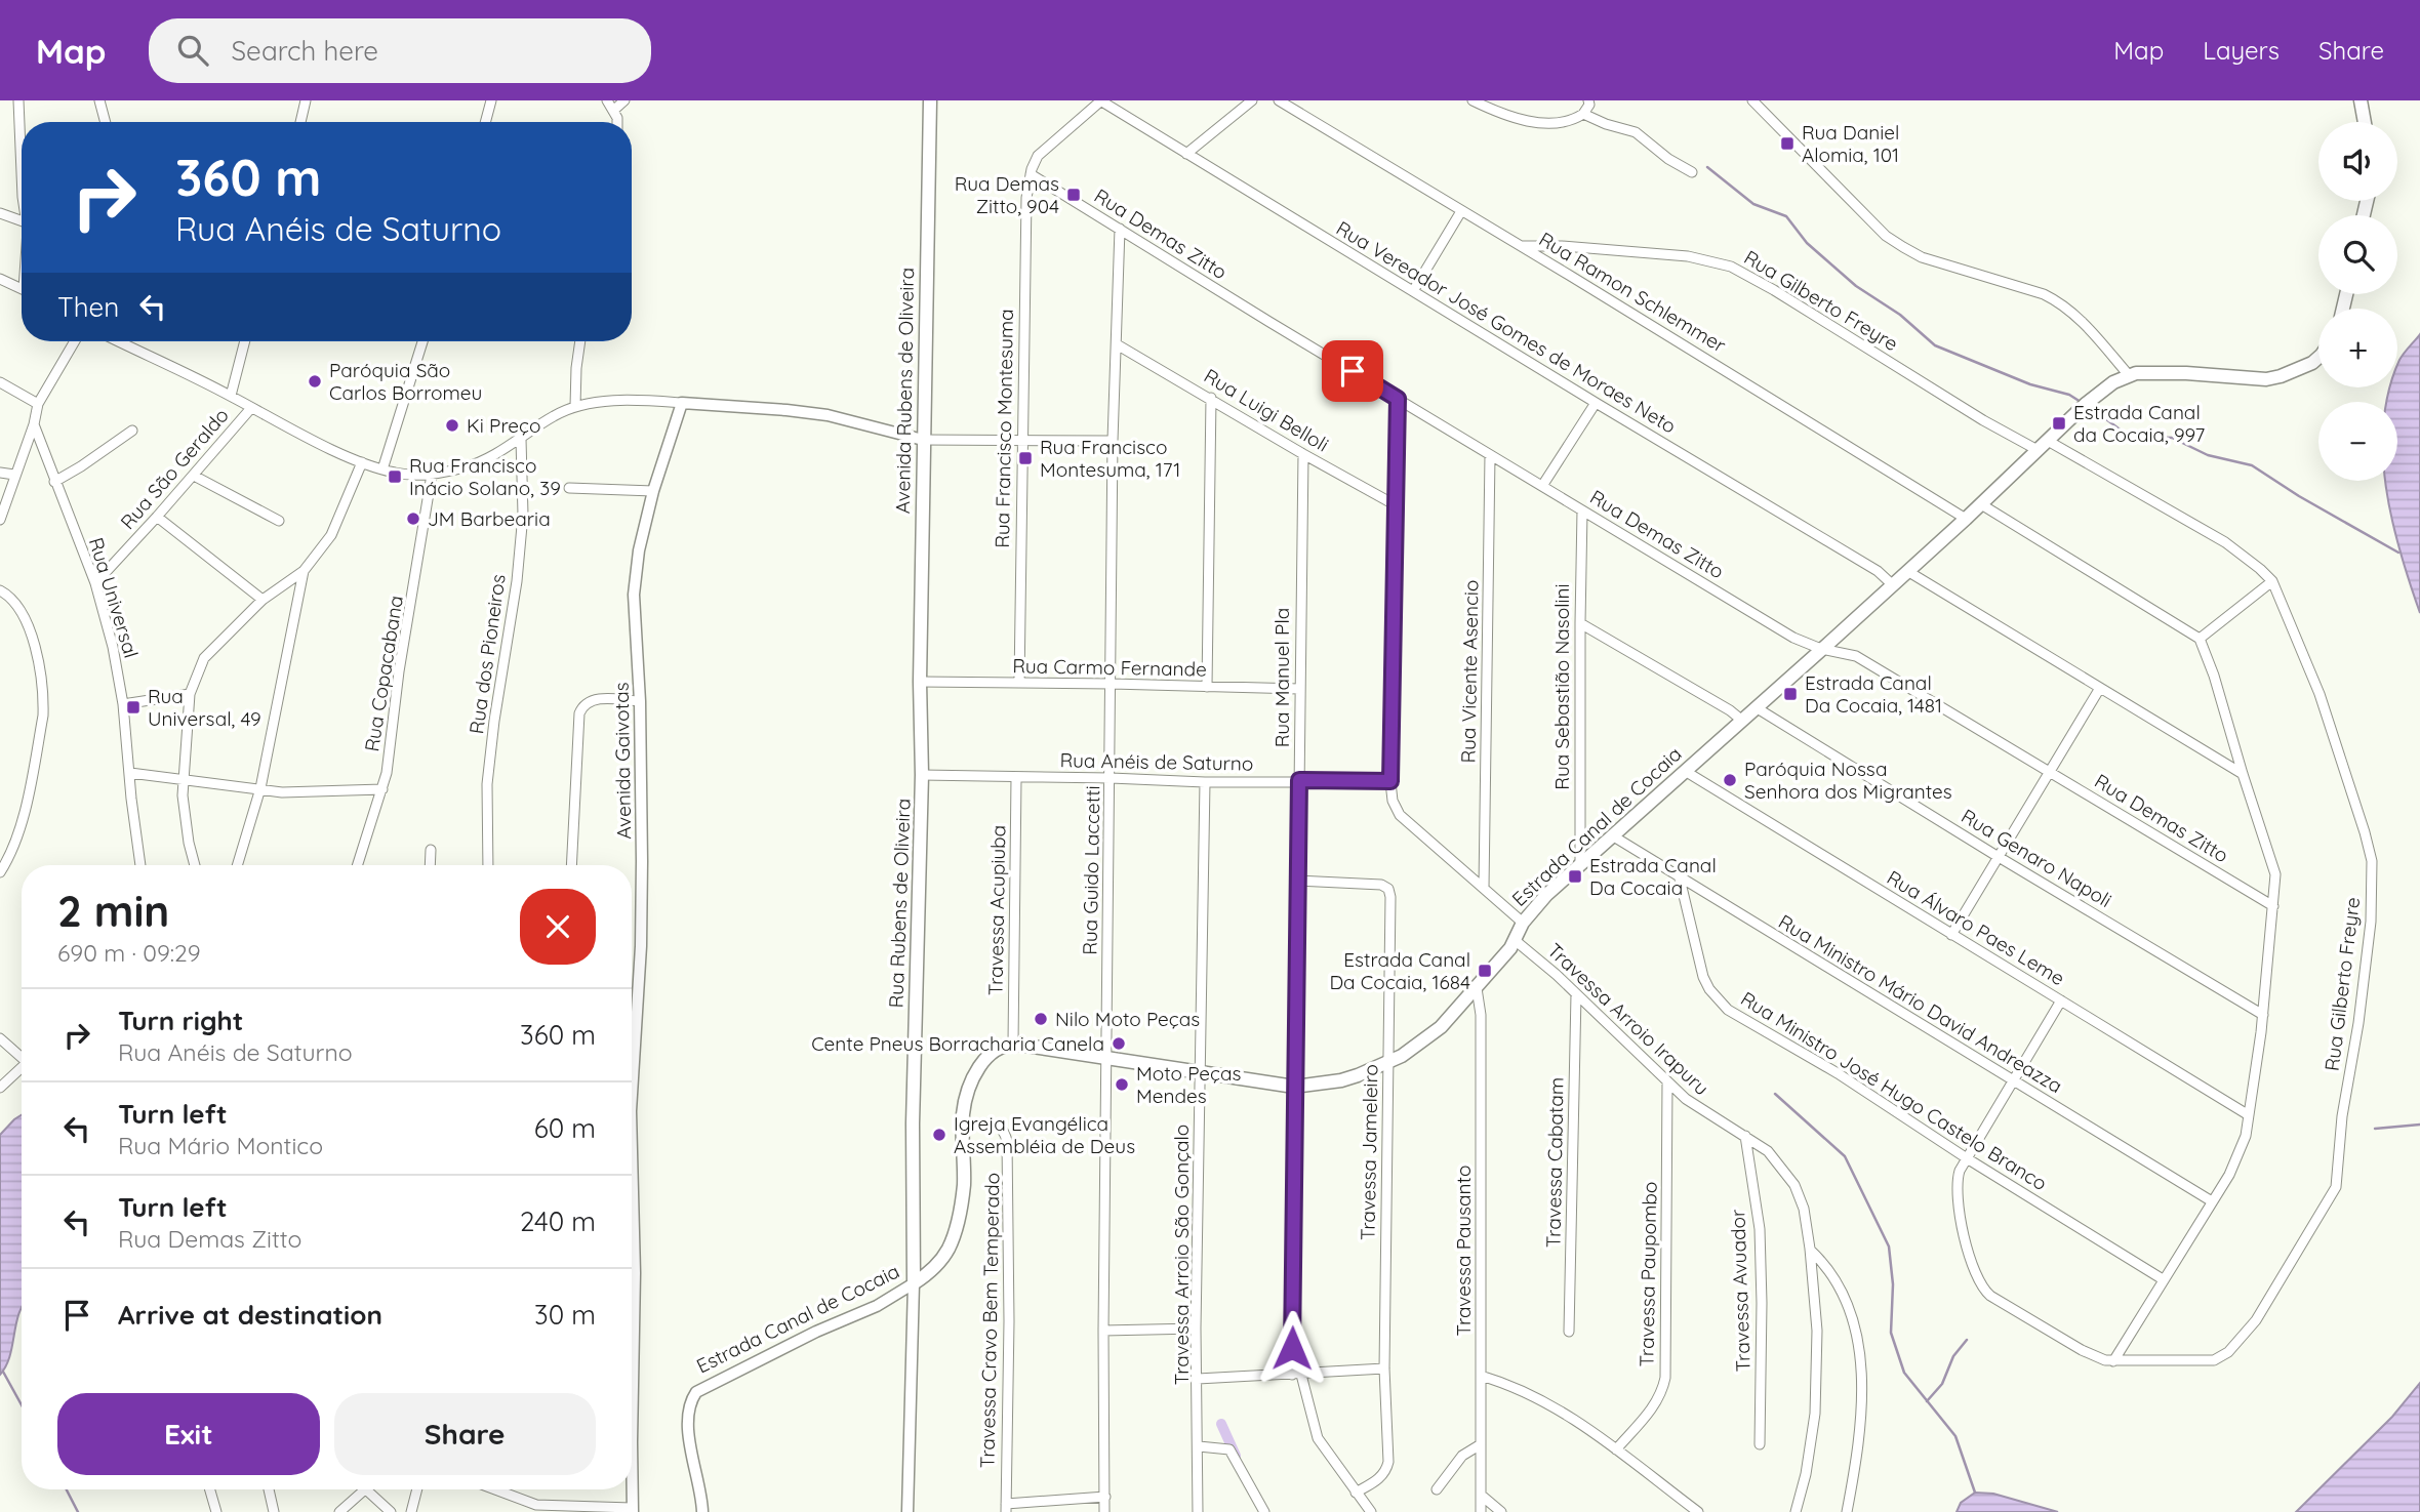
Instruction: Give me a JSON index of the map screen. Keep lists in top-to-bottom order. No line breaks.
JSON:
{"streets":{"main road":["Avenida Rubens de Oliveira","Estrada Canal de Cocaia","Rua Rubens de Oliveira"],"street":["Rua Demas Zitto","Rua Ramon Schlemmer","Rua Gilberto Freyre","Rua Vereador José Gomes de Moraes Neto","Rua Luigi Belloli","Rua Francisco Montesuma","Rua São Geraldo","Rua Universal","Rua dos Pioneiros","Rua Carmo Fernande","Rua Vicente Asencio","Rua Copacabana","Rua Manuel Pla","Rua Sebastião Nasolini","Avenida Gaivotas","Rua Anéis de Saturno","Rua Genaro Napoli","Rua Guido Laccetti","Travessa Acupiuba","Rua Álvaro Paes Leme","Rua Ministro Mário David Andreazza","Travessa Arroio Irapuru","Rua Ministro José Hugo Castelo Branco","Travessa Jameleiro","Travessa Cabatam","Travessa Pausanto","Travessa Arroio São Gonçalo","Travessa Paupombo","Travessa Avuador","Travessa Cravo Bem Temperado"]},"crossings":[["Rua Demas Zitto","Rua Francisco Montesuma"],["Rua Demas Zitto","Rua Vicente Asencio"],["Rua Demas Zitto","Rua Sebastião Nasolini"],["Rua Demas Zitto","Estrada Canal de Cocaia"],["Rua Demas Zitto","Rua Guido Laccetti"],["Rua Ramon Schlemmer","Rua Gilberto Freyre"],["Rua Ramon Schlemmer","Estrada Canal de Cocaia"],["Rua Gilberto Freyre","Estrada Canal de Cocaia"],["Rua Vereador José Gomes de Moraes Neto","Estrada Canal de Cocaia"],["Avenida Rubens de Oliveira","Rua Carmo Fernande"],["Avenida Rubens de Oliveira","Rua Rubens de Oliveira"],["Rua Luigi Belloli","Rua Manuel Pla"],["Rua Luigi Belloli","Rua Guido Laccetti"],["Rua Francisco Montesuma","Rua Carmo Fernande"],["Rua São Geraldo","Rua Universal"],["Rua Carmo Fernande","Rua Manuel Pla"],["Rua Carmo Fernande","Rua Guido Laccetti"],["Rua Carmo Fernande","Rua Rubens de Oliveira"],["Rua Manuel Pla","Rua Anéis de Saturno"],["Rua Manuel Pla","Estrada Canal de Cocaia"],["Rua Manuel Pla","Travessa Jameleiro"],["Rua Sebastião Nasolini","Estrada Canal de Cocaia"],["Rua Anéis de Saturno","Rua Guido Laccetti"],["Rua Anéis de Saturno","Rua Rubens de Oliveira"],["Rua Anéis de Saturno","Travessa Acupiuba"],["Rua Anéis de Saturno","Travessa Arroio São Gonçalo"],["Estrada Canal de Cocaia","Rua Genaro Napoli"],["Estrada Canal de Cocaia","Rua Guido Laccetti"],["Estrada Canal de Cocaia","Rua Rubens de Oliveira"],["Estrada Canal de Cocaia","Travessa Acupiuba"],["Estrada Canal de Cocaia","Rua Álvaro Paes Leme"],["Estrada Canal de Cocaia","Rua Ministro Mário David Andreazza"],["Estrada Canal de Cocaia","Travessa Arroio Irapuru"],["Estrada Canal de Cocaia","Travessa Jameleiro"],["Estrada Canal de Cocaia","Travessa Pausanto"],["Estrada Canal de Cocaia","Travessa Arroio São Gonçalo"],["Estrada Canal de Cocaia","Travessa Cravo Bem Temperado"],["Rua Ministro Mário David Andreazza","Rua Ministro José Hugo Castelo Branco"],["Travessa Arroio Irapuru","Travessa Cabatam"],["Travessa Arroio Irapuru","Travessa Paupombo"],["Travessa Arroio Irapuru","Travessa Avuador"]],"places":{"transit":["Rua Daniel Alomia, 101","Rua Demas Zitto, 904","Estrada Canal da Cocaia, 997","Rua Francisco Montesuma, 171","Rua Francisco Inácio Solano, 39","Estrada Canal Da Cocaia, 1481","Rua Universal, 49","Estrada Canal Da Cocaia","Estrada Canal Da Cocaia, 1684"],"other":["Paróquia São Carlos Borromeu","Ki Preço","JM Barbearia","Paróquia Nossa Senhora dos Migrantes","Nilo Moto Peças","Cente Pneus Borracharia Canela","Moto Peças Mendes","Igreja Evangélica Assembléia de Deus"]},"page":{"header":"Map","search":"Search here","nav":["Map","Layers","Share"],"map_buttons":["+","−"],"turn":["360 m","Rua Anéis de Saturno"],"then":"Then","heading":["2 min","690 m · 09:29"],"list":[{"name":"Turn right","note":"Rua Anéis de Saturno","value":"360 m"},{"name":"Turn left","note":"Rua Mário Montico","value":"60 m"},{"name":"Turn left","note":"Rua Demas Zitto","value":"240 m"},{"name":"Arrive at destination","value":"30 m"}],"buttons":["Exit","Share"]}}
